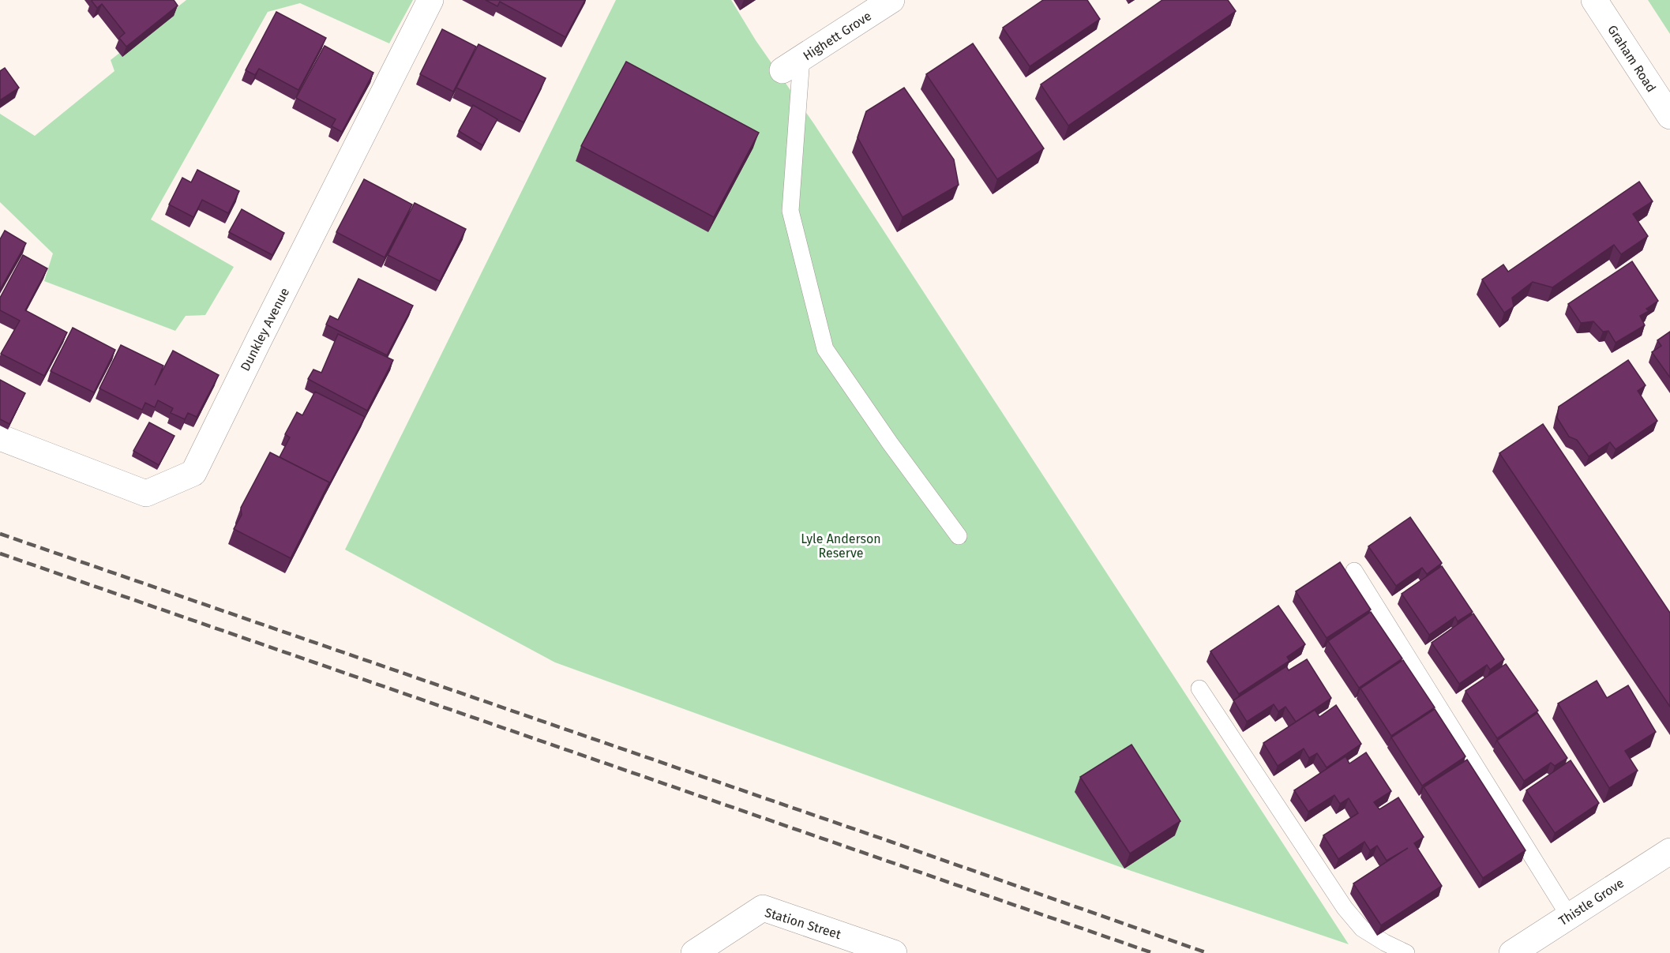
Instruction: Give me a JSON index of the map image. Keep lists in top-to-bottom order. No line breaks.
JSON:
{"streets":{"street":["Highett Grove","Graham Road","Dunkley Avenue","Thistle Grove","Station Street"]},"parks":["Lyle Anderson Reserve"]}
